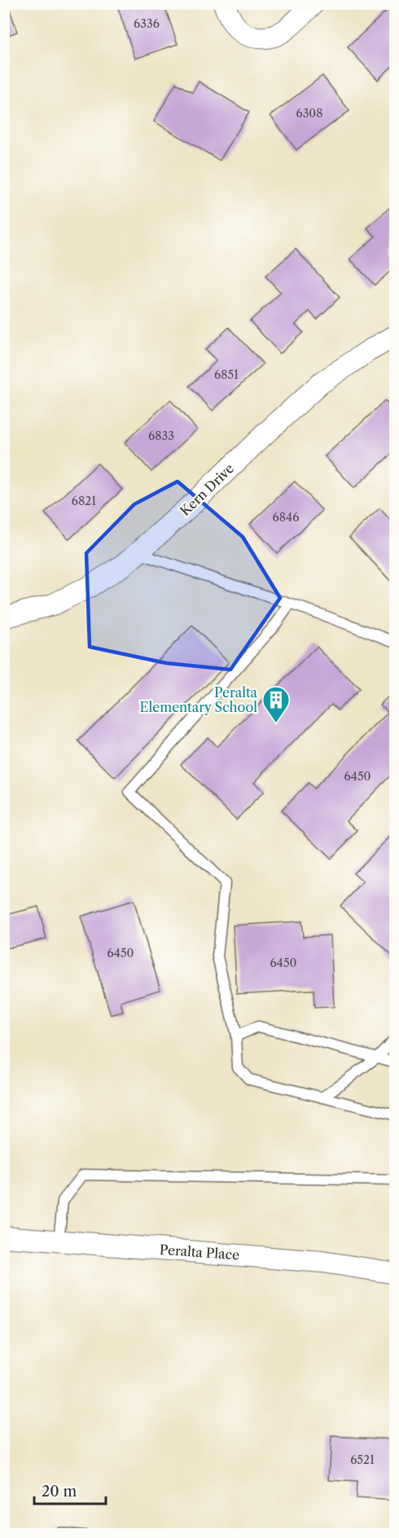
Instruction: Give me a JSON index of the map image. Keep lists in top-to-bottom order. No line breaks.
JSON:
{"streets":{"street":["Kern Drive","Peralta Place"]},"places":{"building":["Peralta Elementary School"]},"house_numbers":["6336","6308","6851","6833","6821","6846","6450","6450","6450","6521"],"scale_bar":"20 m"}
